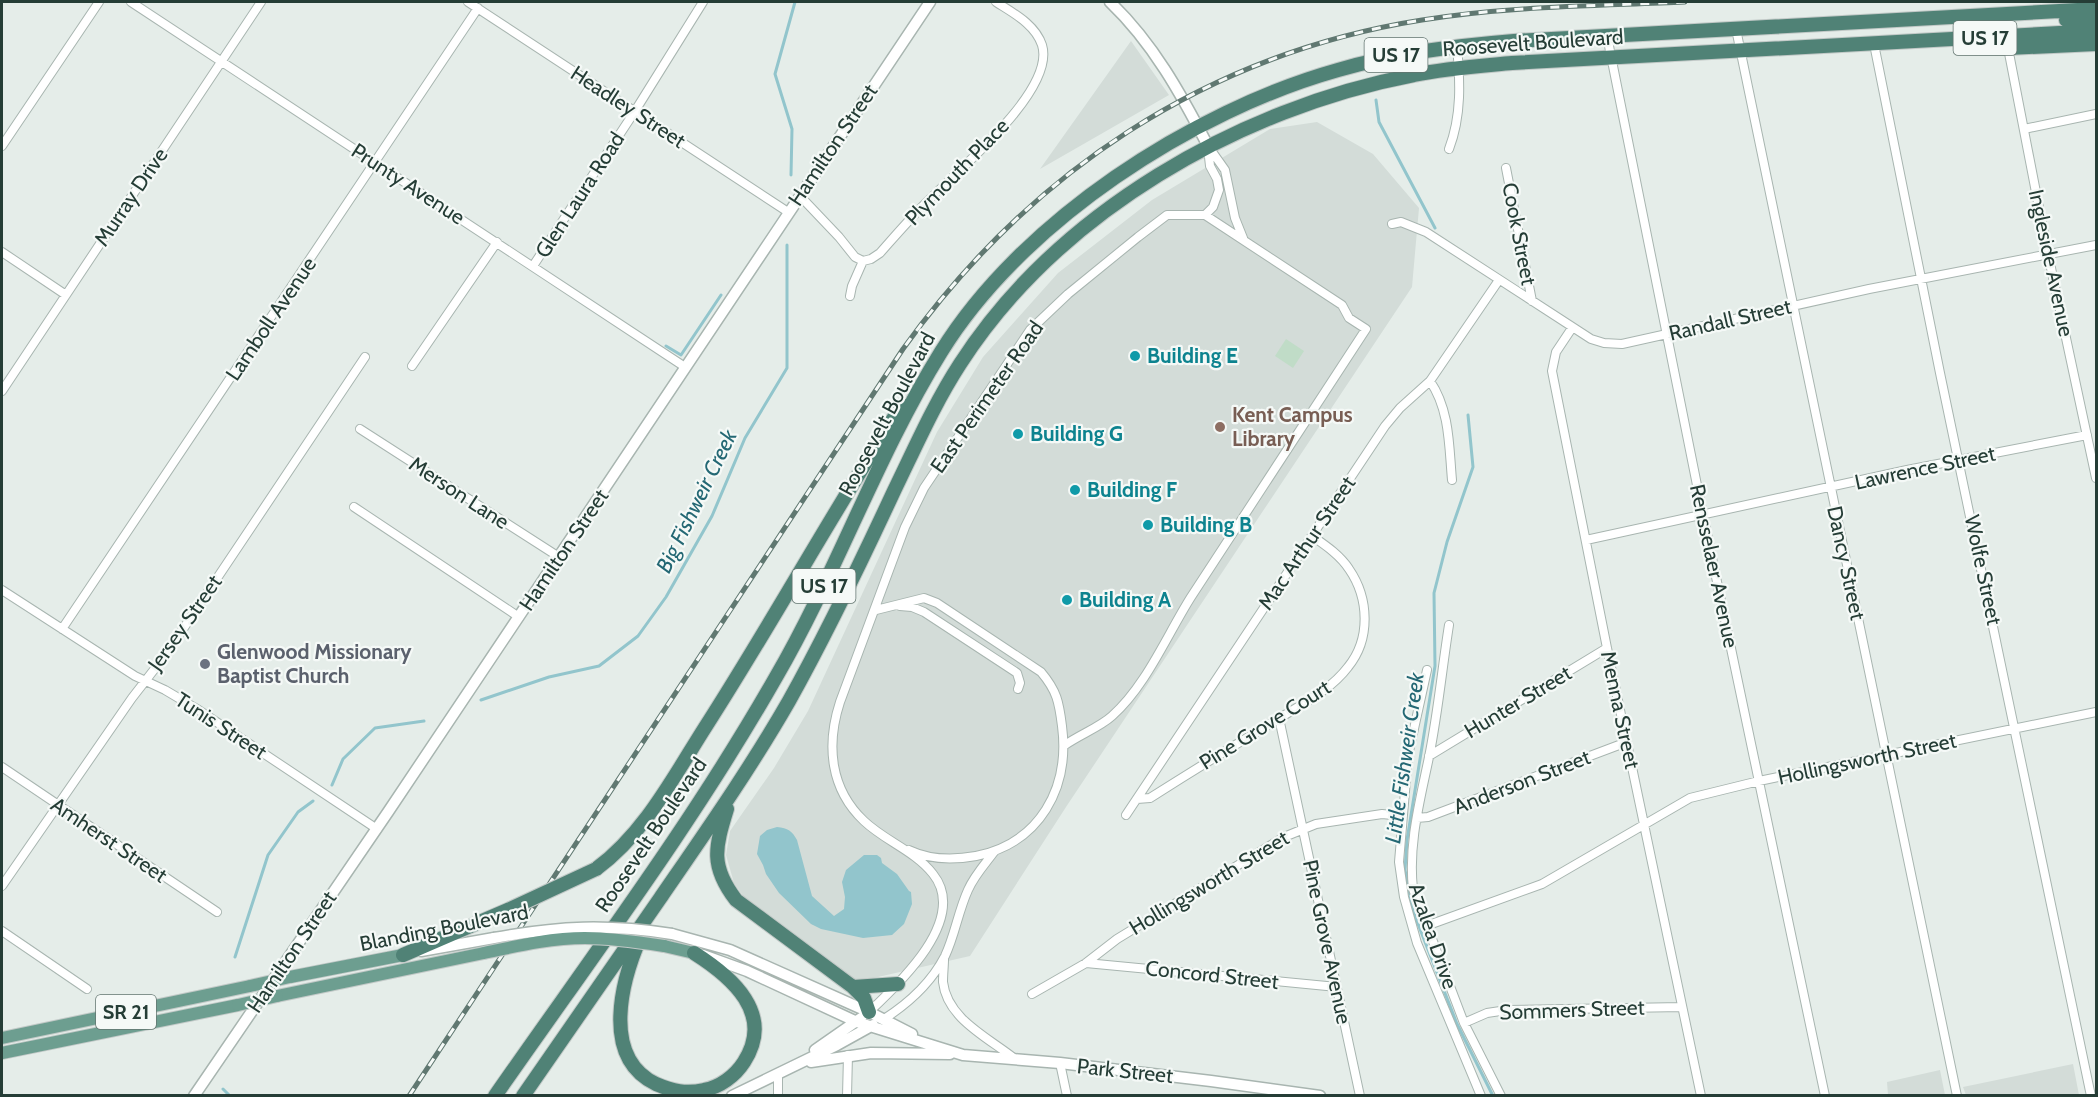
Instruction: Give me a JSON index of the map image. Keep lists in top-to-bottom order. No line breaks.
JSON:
{"streets":{"highway":["US 17","Roosevelt Boulevard"],"main road":["Blanding Boulevard","SR 21"],"street":["Headley Street","Hamilton Street","Plymouth Place","Prunty Avenue","Glen Laura Road","Murray Drive","Cook Street","Ingleside Avenue","Lamboll Avenue","Randall Street","East Perimeter Road","Lawrence Street","Merson Lane","Mac Arthur Street","Dancy Street","Rensselaer Avenue","Wolfe Street","Jersey Street","Hunter Street","Menna Street","Pine Grove Court","Tunis Street","Hollingsworth Street","Anderson Street","Amherst Street","Azalea Drive","Pine Grove Avenue","Concord Street","Sommers Street","Park Street"]},"crossings":[["US 17","Roosevelt Boulevard"],["US 17","Wolfe Street"],["Roosevelt Boulevard","Dancy Street"],["Roosevelt Boulevard","Rensselaer Avenue"],["Roosevelt Boulevard","Wolfe Street"],["Headley Street","Hamilton Street"],["Headley Street","Glen Laura Road"],["Headley Street","Lamboll Avenue"],["Hamilton Street","Prunty Avenue"],["Hamilton Street","Merson Lane"],["Hamilton Street","Tunis Street"],["Prunty Avenue","Glen Laura Road"],["Prunty Avenue","Murray Drive"],["Prunty Avenue","Lamboll Avenue"],["Cook Street","Randall Street"],["Ingleside Avenue","Randall Street"],["Ingleside Avenue","Lawrence Street"],["Lamboll Avenue","Tunis Street"],["Randall Street","Mac Arthur Street"],["Randall Street","Dancy Street"],["Randall Street","Rensselaer Avenue"],["Randall Street","Wolfe Street"],["Randall Street","Menna Street"],["Lawrence Street","Dancy Street"],["Lawrence Street","Rensselaer Avenue"],["Lawrence Street","Wolfe Street"],["Lawrence Street","Menna Street"],["Mac Arthur Street","Pine Grove Court"],["Dancy Street","Hollingsworth Street"],["Rensselaer Avenue","Hollingsworth Street"],["Wolfe Street","Hollingsworth Street"],["Jersey Street","Tunis Street"],["Jersey Street","Amherst Street"],["Hunter Street","Menna Street"],["Hunter Street","Azalea Drive"],["Menna Street","Hollingsworth Street"],["Menna Street","Anderson Street"],["Menna Street","Sommers Street"],["Pine Grove Court","Pine Grove Avenue"],["Hollingsworth Street","Azalea Drive"],["Hollingsworth Street","Pine Grove Avenue"],["Hollingsworth Street","Concord Street"],["Anderson Street","Azalea Drive"],["Blanding Boulevard","Park Street"],["Azalea Drive","Sommers Street"],["Pine Grove Avenue","Concord Street"]],"water":["Big Fishweir Creek","Little Fishweir Creek"],"places":["Building E","Kent Campus Library","Building G","Building F","Building B","Building A","Glenwood Missionary Baptist Church"]}
